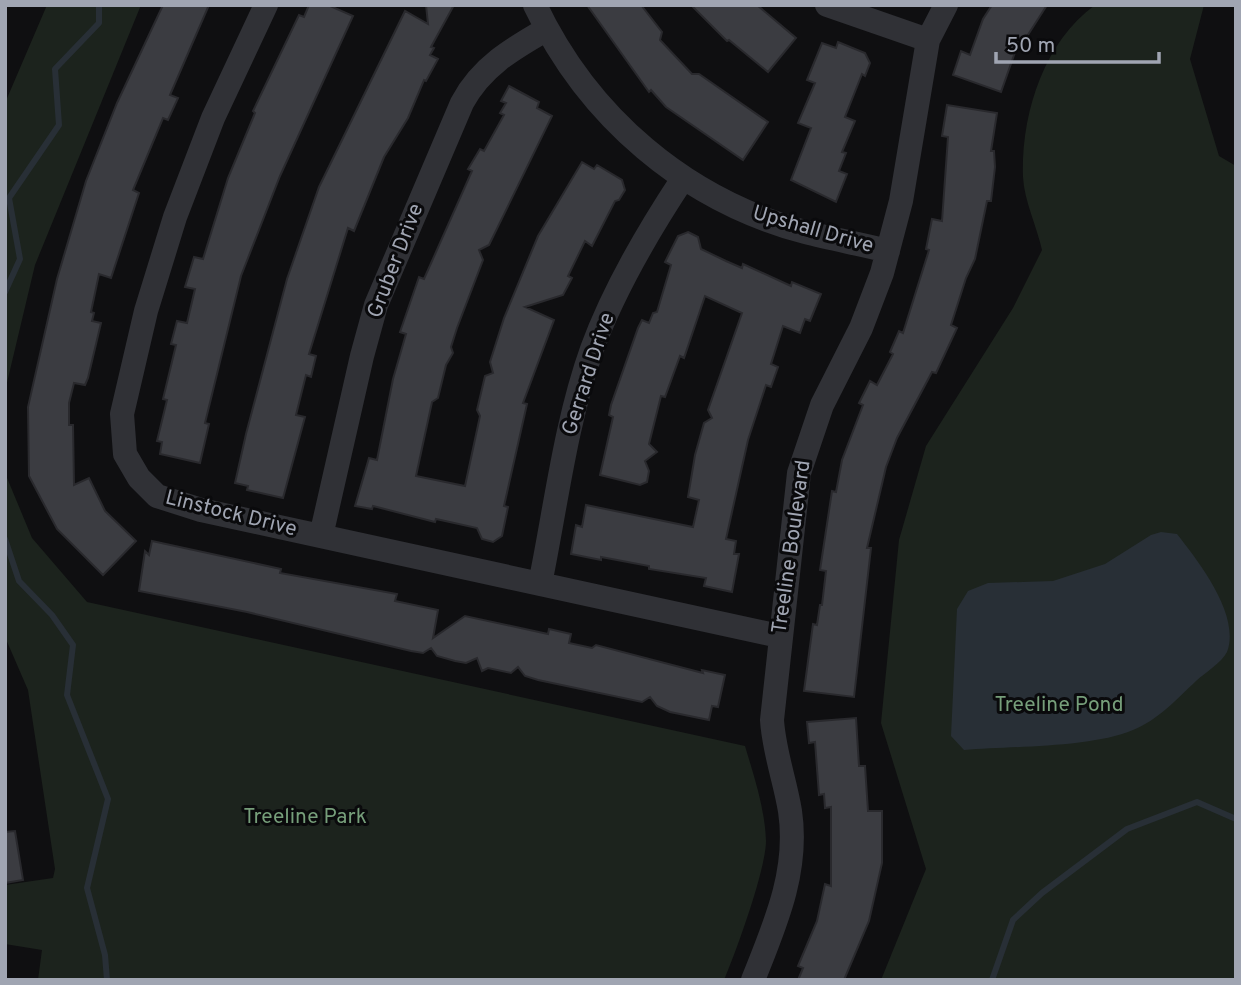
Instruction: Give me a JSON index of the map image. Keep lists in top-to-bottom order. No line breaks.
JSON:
{"streets":{"street":["Upshall Drive","Gruber Drive","Gerrard Drive","Linstock Drive","Treeline Boulevard"]},"crossings":[["Upshall Drive","Gruber Drive"],["Upshall Drive","Gerrard Drive"],["Upshall Drive","Treeline Boulevard"],["Gruber Drive","Linstock Drive"],["Gerrard Drive","Linstock Drive"],["Linstock Drive","Treeline Boulevard"]],"parks":["Treeline Pond","Treeline Park"],"scale_bar":"50 m"}
